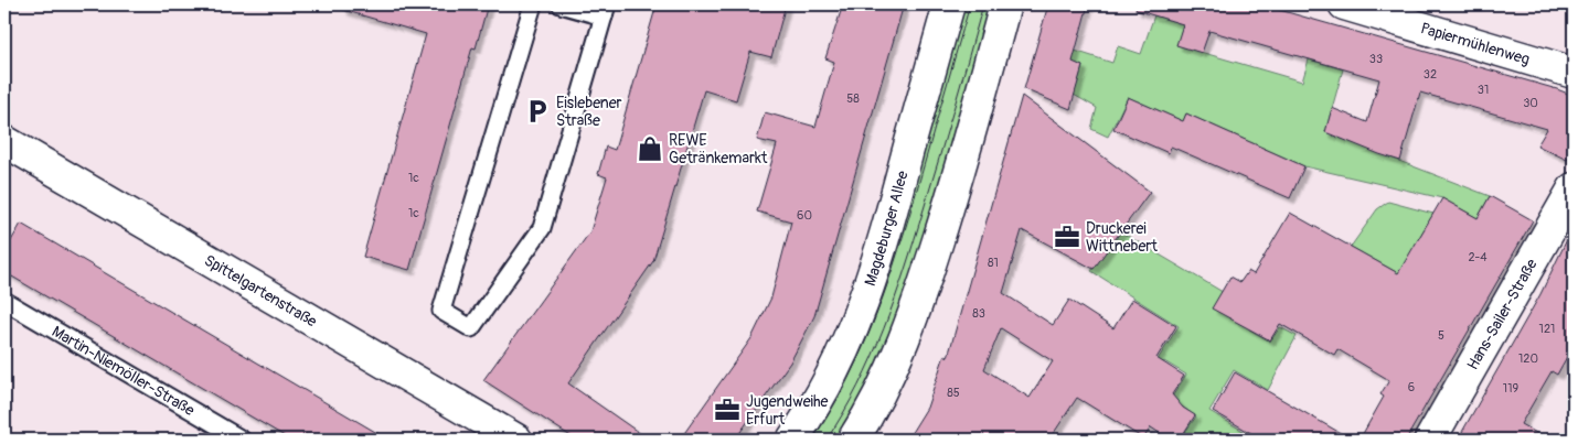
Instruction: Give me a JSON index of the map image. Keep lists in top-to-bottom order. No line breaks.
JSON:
{"streets":{"street":["Papiermühlenweg","Magdeburger Allee","Spittelgartenstraße","Hans-Sailer-Straße"],"lane":["Martin-Niemöller-Straße"]},"places":{"parking":["Eislebener Straße"],"shop":["REWE Getränkemarkt"],"office":["Druckerei Wittnebert","Jugendweihe Erfurt"]},"house_numbers":["33","32","31","58","30","1c","1c","60","2-4","81","83","121","5","120","6","119","85"]}
